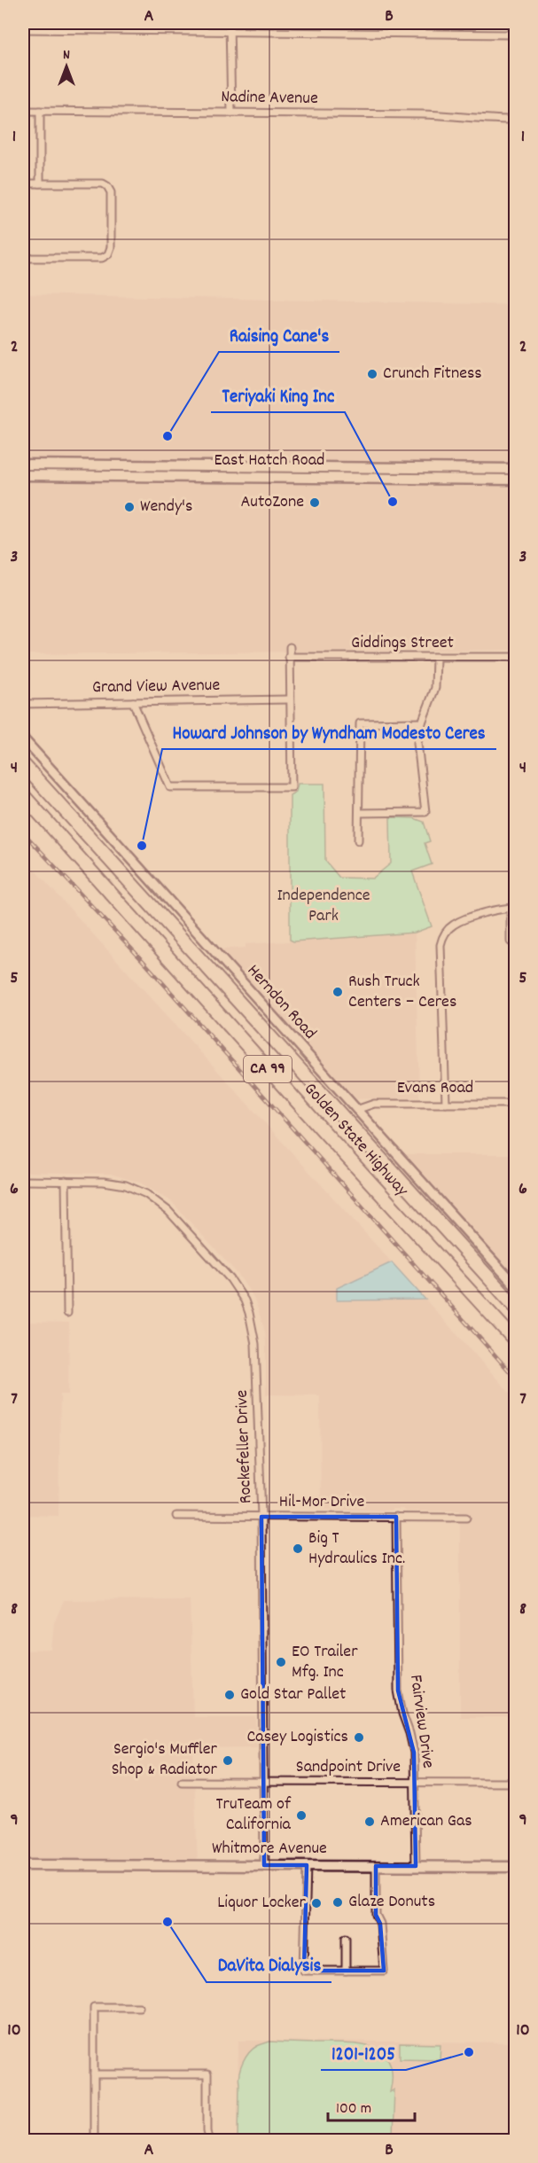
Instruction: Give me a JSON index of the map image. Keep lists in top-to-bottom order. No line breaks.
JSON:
{"streets":{"highway":["CA 99","Golden State Highway"],"main road":["East Hatch Road","Whitmore Avenue"],"street":["Nadine Avenue","Giddings Street","Grand View Avenue","Herndon Road","Evans Road","Rockefeller Drive","Hil-Mor Drive","Fairview Drive","Sandpoint Drive"]},"crossings":[["Herndon Road","Evans Road"],["Rockefeller Drive","Hil-Mor Drive"],["Rockefeller Drive","Sandpoint Drive"],["Rockefeller Drive","Whitmore Avenue"],["Hil-Mor Drive","Fairview Drive"],["Fairview Drive","Sandpoint Drive"],["Fairview Drive","Whitmore Avenue"]],"parks":["Independence Park"],"places":["Crunch Fitness","Raising Cane's","Teriyaki King Inc","AutoZone","Wendy's","Howard Johnson by Wyndham Modesto Ceres","Rush Truck Centers – Ceres","Big T Hydraulics Inc.","EO Trailer Mfg. Inc","Gold Star Pallet","Casey Logistics","Sergio's Muffler Shop & Radiator","TruTeam of California","American Gas","Glaze Donuts","Liquor Locker","DaVita Dialysis","1201-1205"],"scale_bar":"100 m","north":"top","grid":{"columns":["A","B"],"rows":["1","2","3","4","5","6","7","8","9","10"]}}
